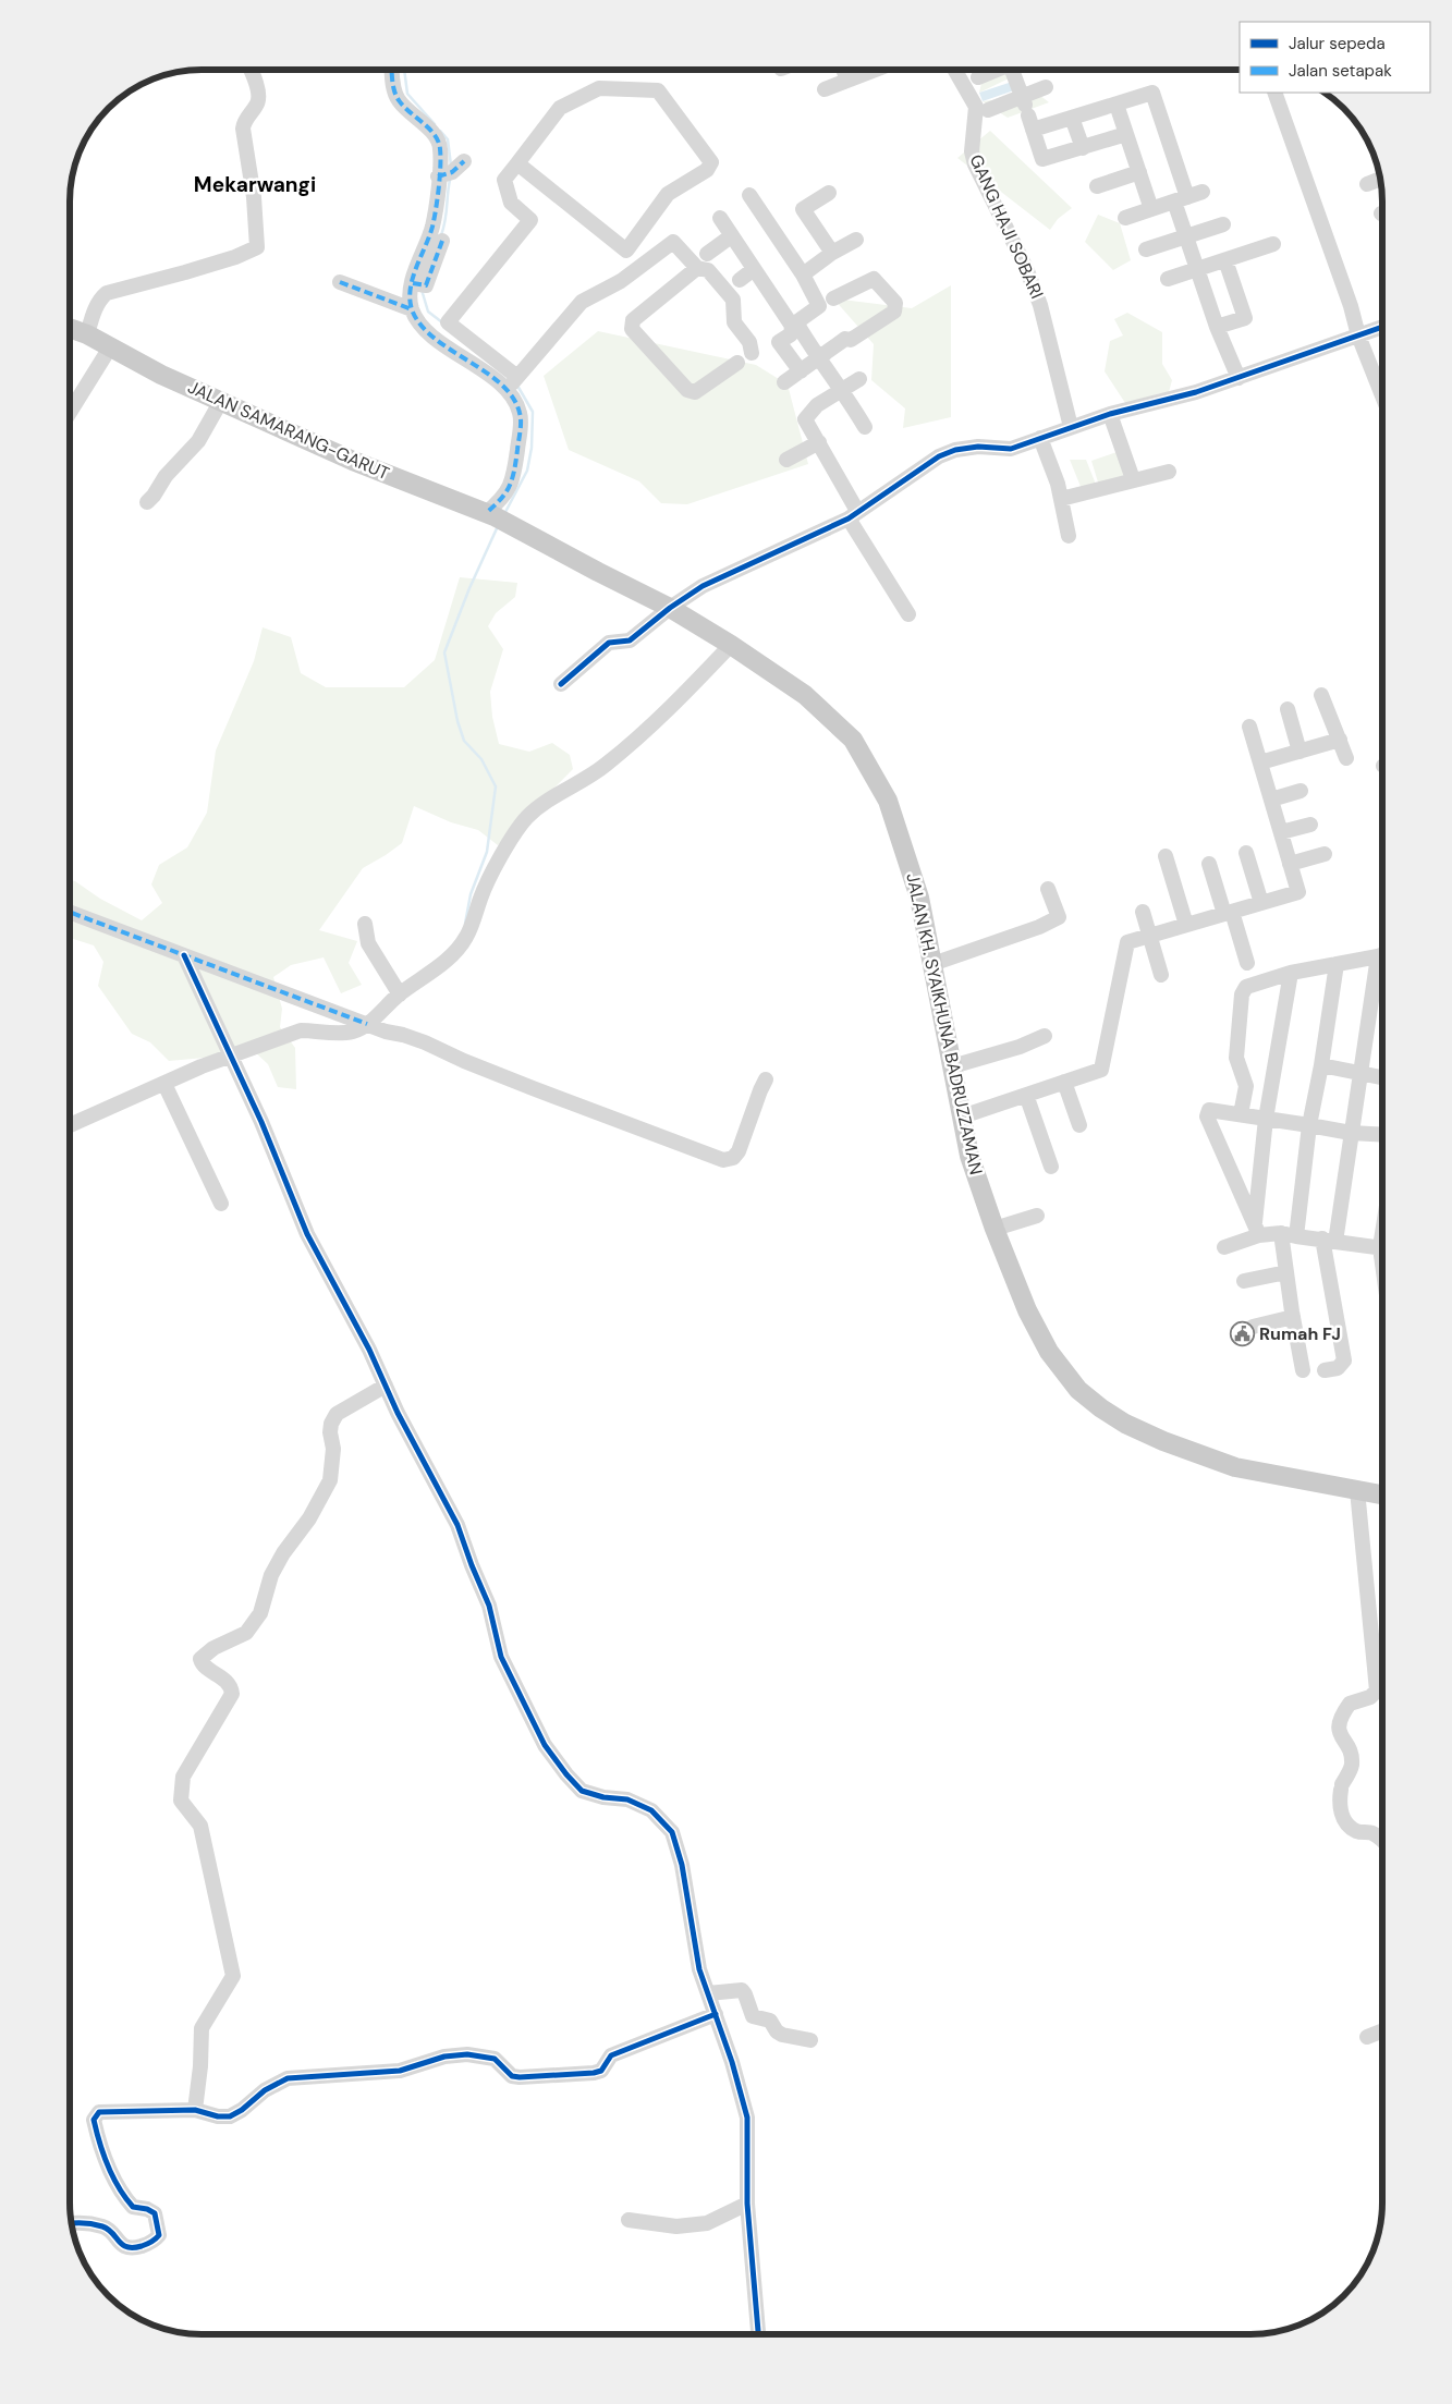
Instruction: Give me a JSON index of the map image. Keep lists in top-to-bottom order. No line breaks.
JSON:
{"streets":{"main road":["JALAN SAMARANG-GARUT","JALAN KH. SYAIKHUNA BADRUZZAMAN"],"street":["GANG HAJI SOBARI"]},"crossings":[["JALAN SAMARANG-GARUT","JALAN KH. SYAIKHUNA BADRUZZAMAN"]],"districts":["Mekarwangi"],"places":{"public building":["Rumah FJ"]},"legend":["Jalur sepeda","Jalan setapak"]}
